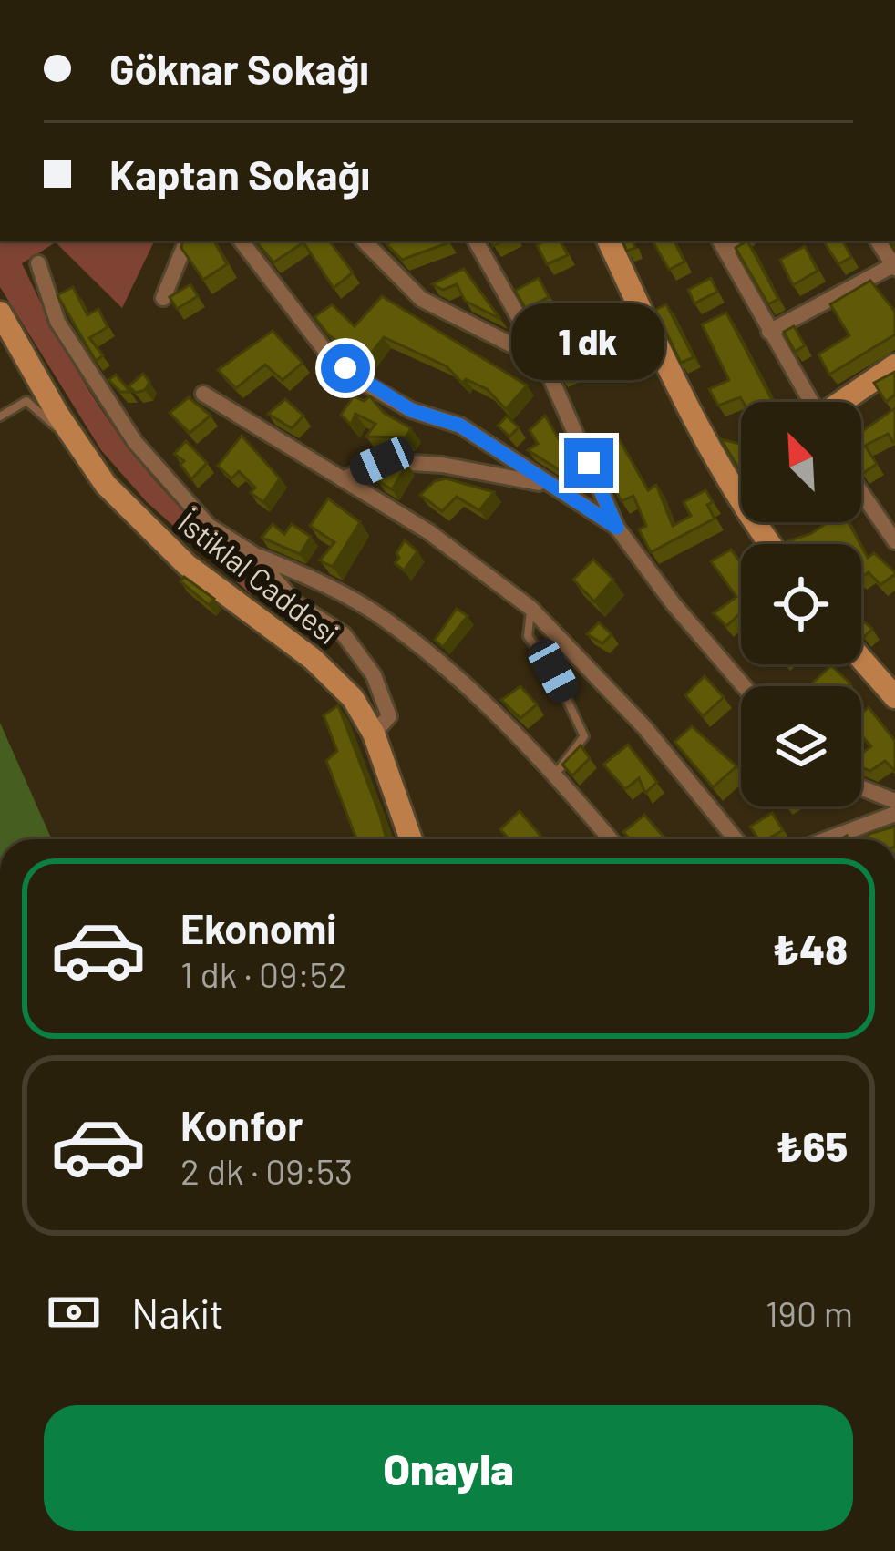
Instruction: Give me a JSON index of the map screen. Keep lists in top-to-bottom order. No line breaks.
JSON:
{"streets":{"main road":["İstiklal Caddesi"]},"north":"top left","page":{"banner":["Göknar Sokağı","Kaptan Sokağı"],"bubble":"1 dk","list":[{"name":"Ekonomi","note":"1 dk · 09:52","value":"₺48"},{"name":"Konfor","note":"2 dk · 09:53","value":"₺65"}],"pay":["Nakit","190 m"],"buttons":"Onayla"}}
